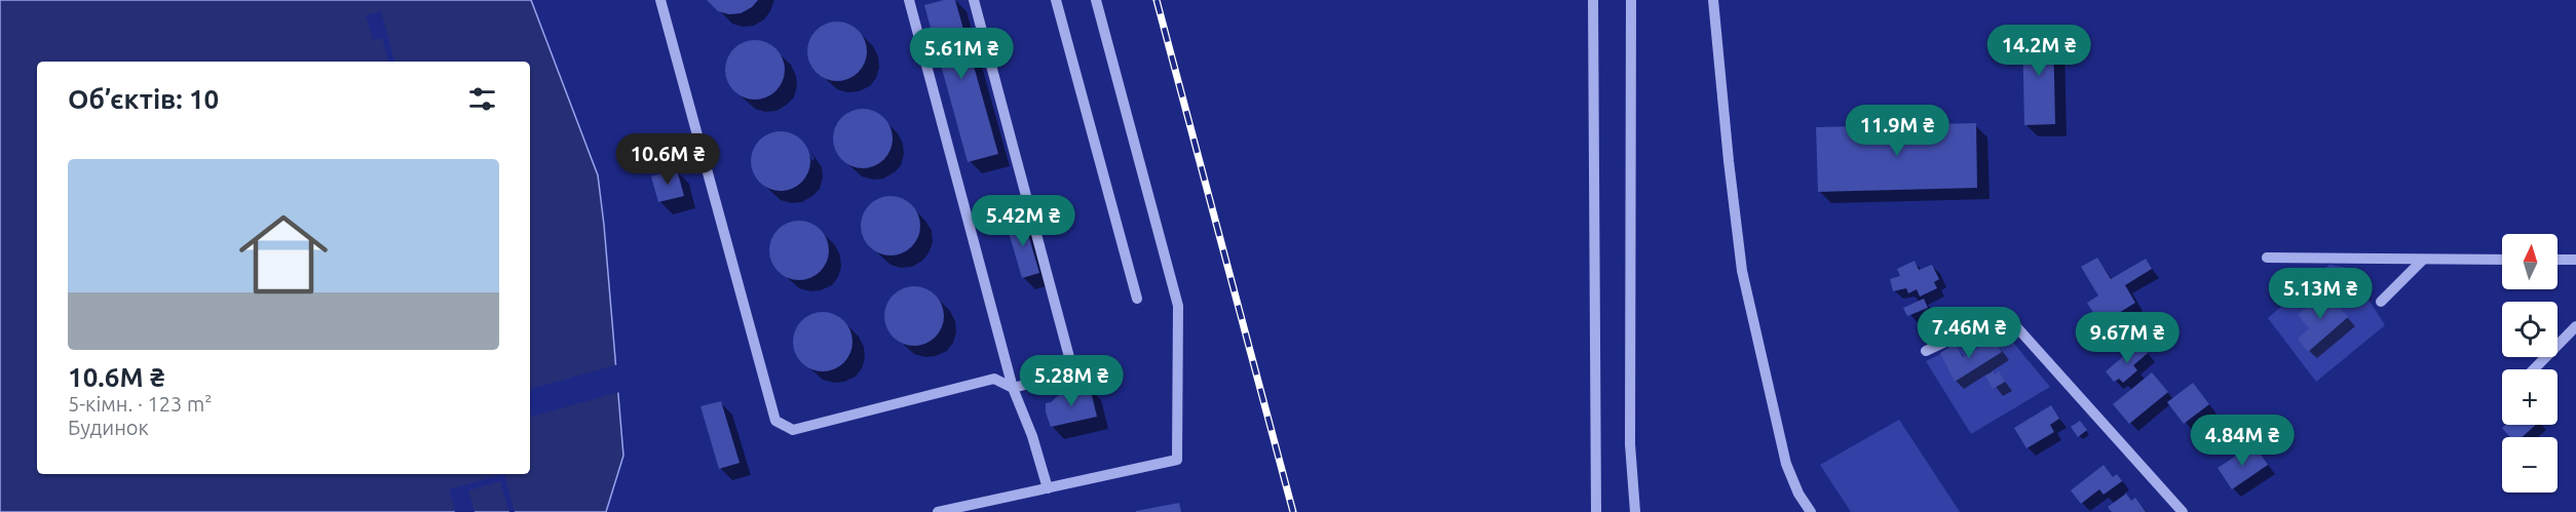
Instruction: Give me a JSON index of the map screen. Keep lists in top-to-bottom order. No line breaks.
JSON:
{"north":"top","page":{"price":["14.2M ₴","5.61M ₴","11.9M ₴","10.6M ₴","5.42M ₴","5.13M ₴","7.46M ₴","9.67M ₴","5.28M ₴","4.84M ₴"],"heading":"Об’єктів: 10","list":[{"name":"10.6M ₴","note":"5-кімн. · 123 m² · Будинок"}],"map_buttons":["+","−"]}}
